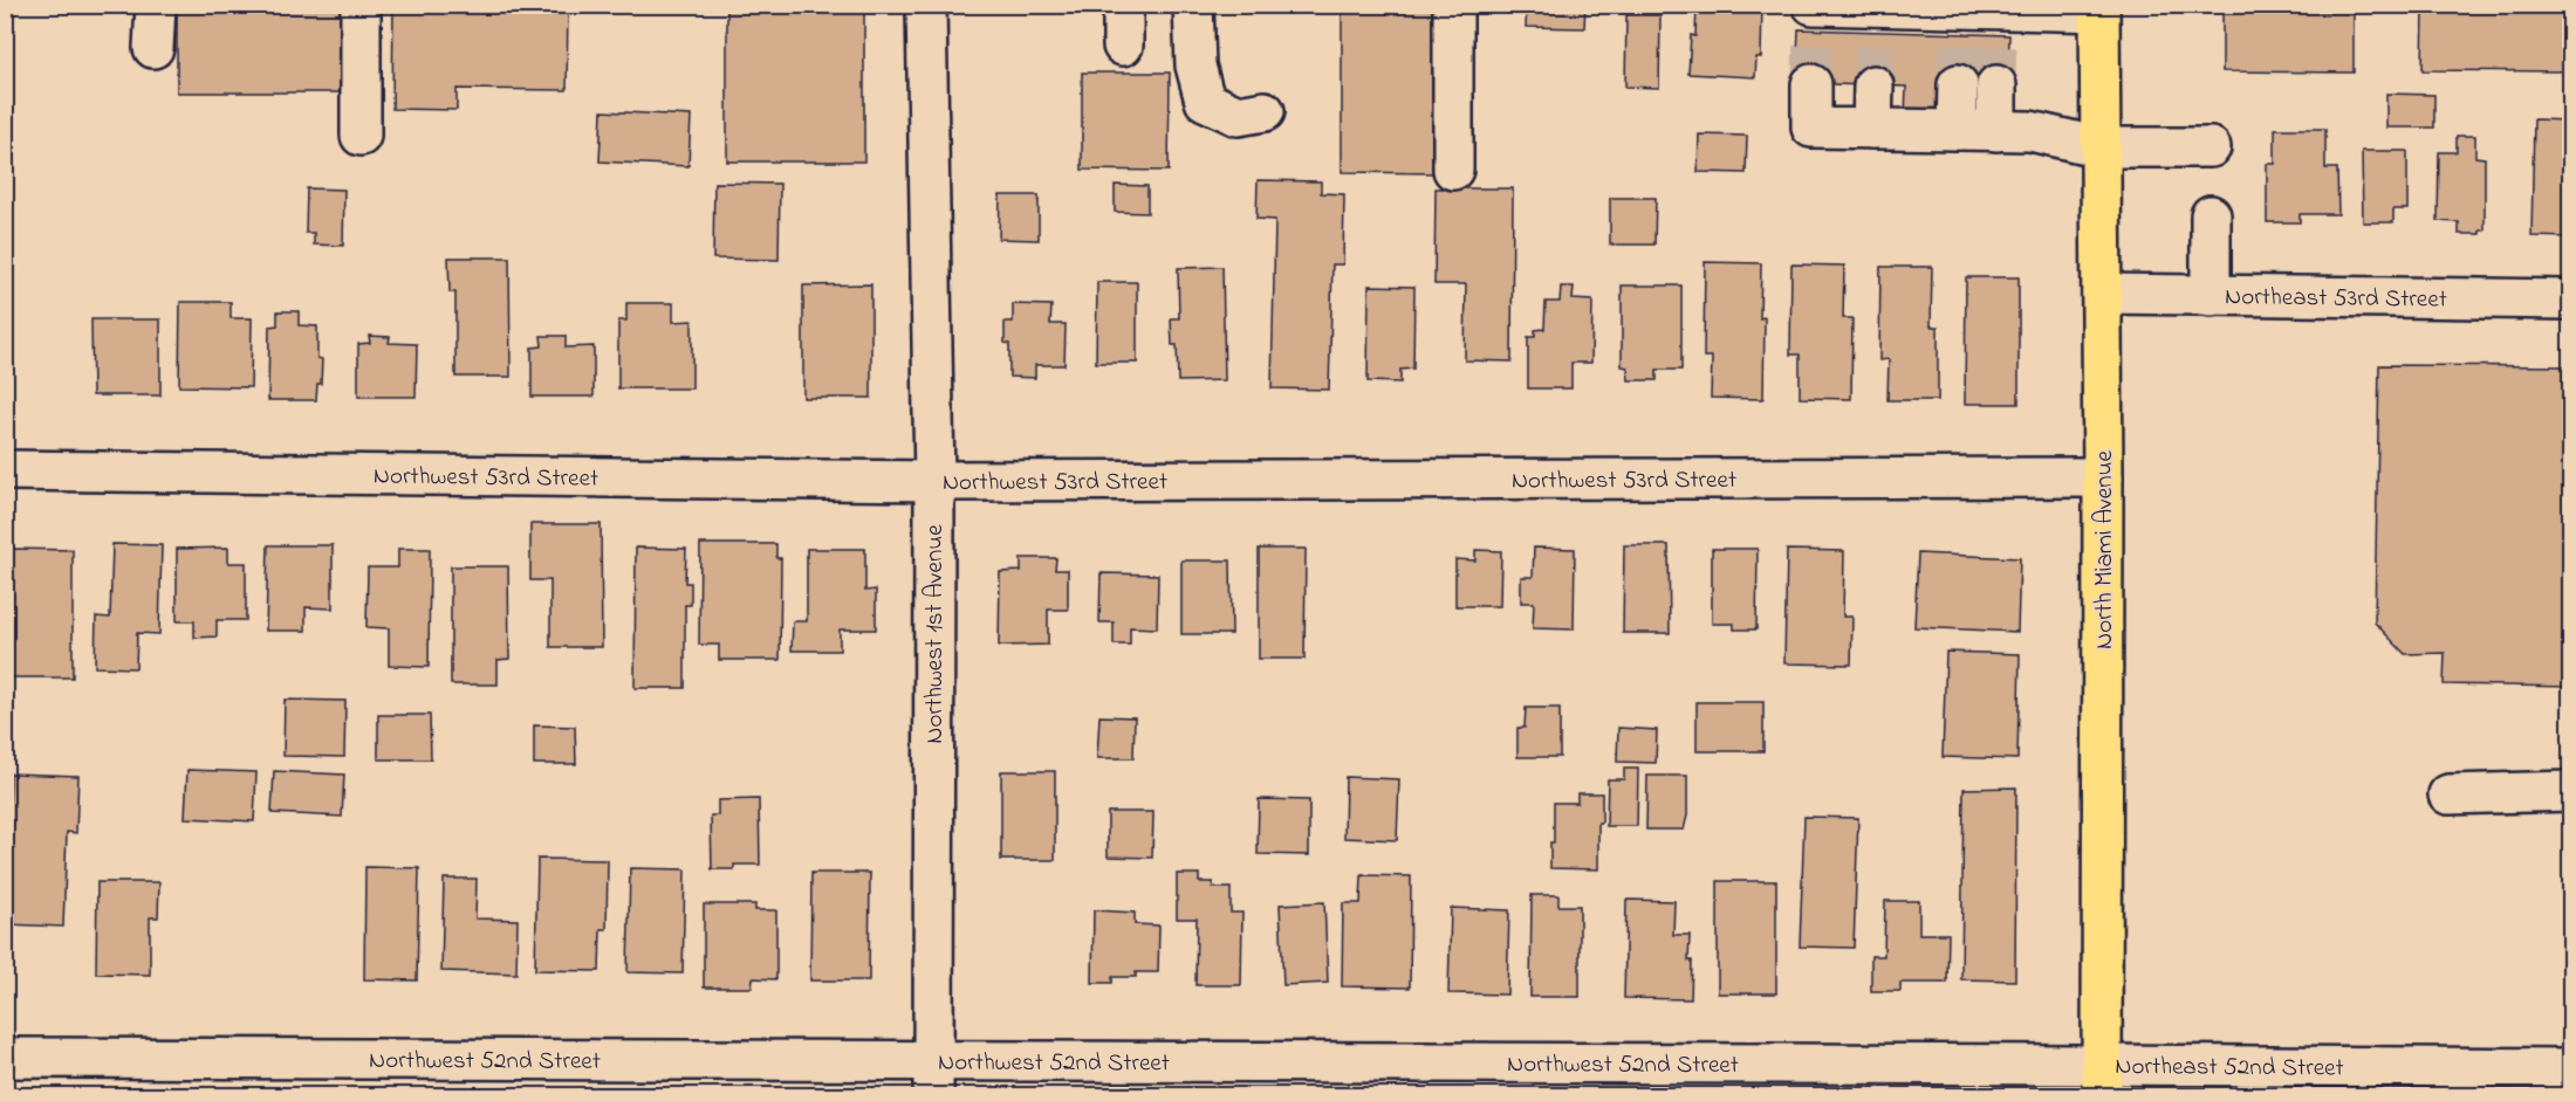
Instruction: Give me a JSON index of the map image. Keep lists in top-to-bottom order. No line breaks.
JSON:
{"streets":{"main road":["North Miami Avenue"],"street":["Northeast 53rd Street","Northwest 53rd Street","Northwest 1st Avenue","Northwest 52nd Street","Northeast 52nd Street"]},"crossings":[["Northeast 53rd Street","North Miami Avenue"],["Northwest 53rd Street","North Miami Avenue"],["Northwest 53rd Street","Northwest 1st Avenue"],["North Miami Avenue","Northwest 52nd Street"],["North Miami Avenue","Northeast 52nd Street"],["Northwest 1st Avenue","Northwest 52nd Street"],["Northwest 52nd Street","Northeast 52nd Street"]]}
